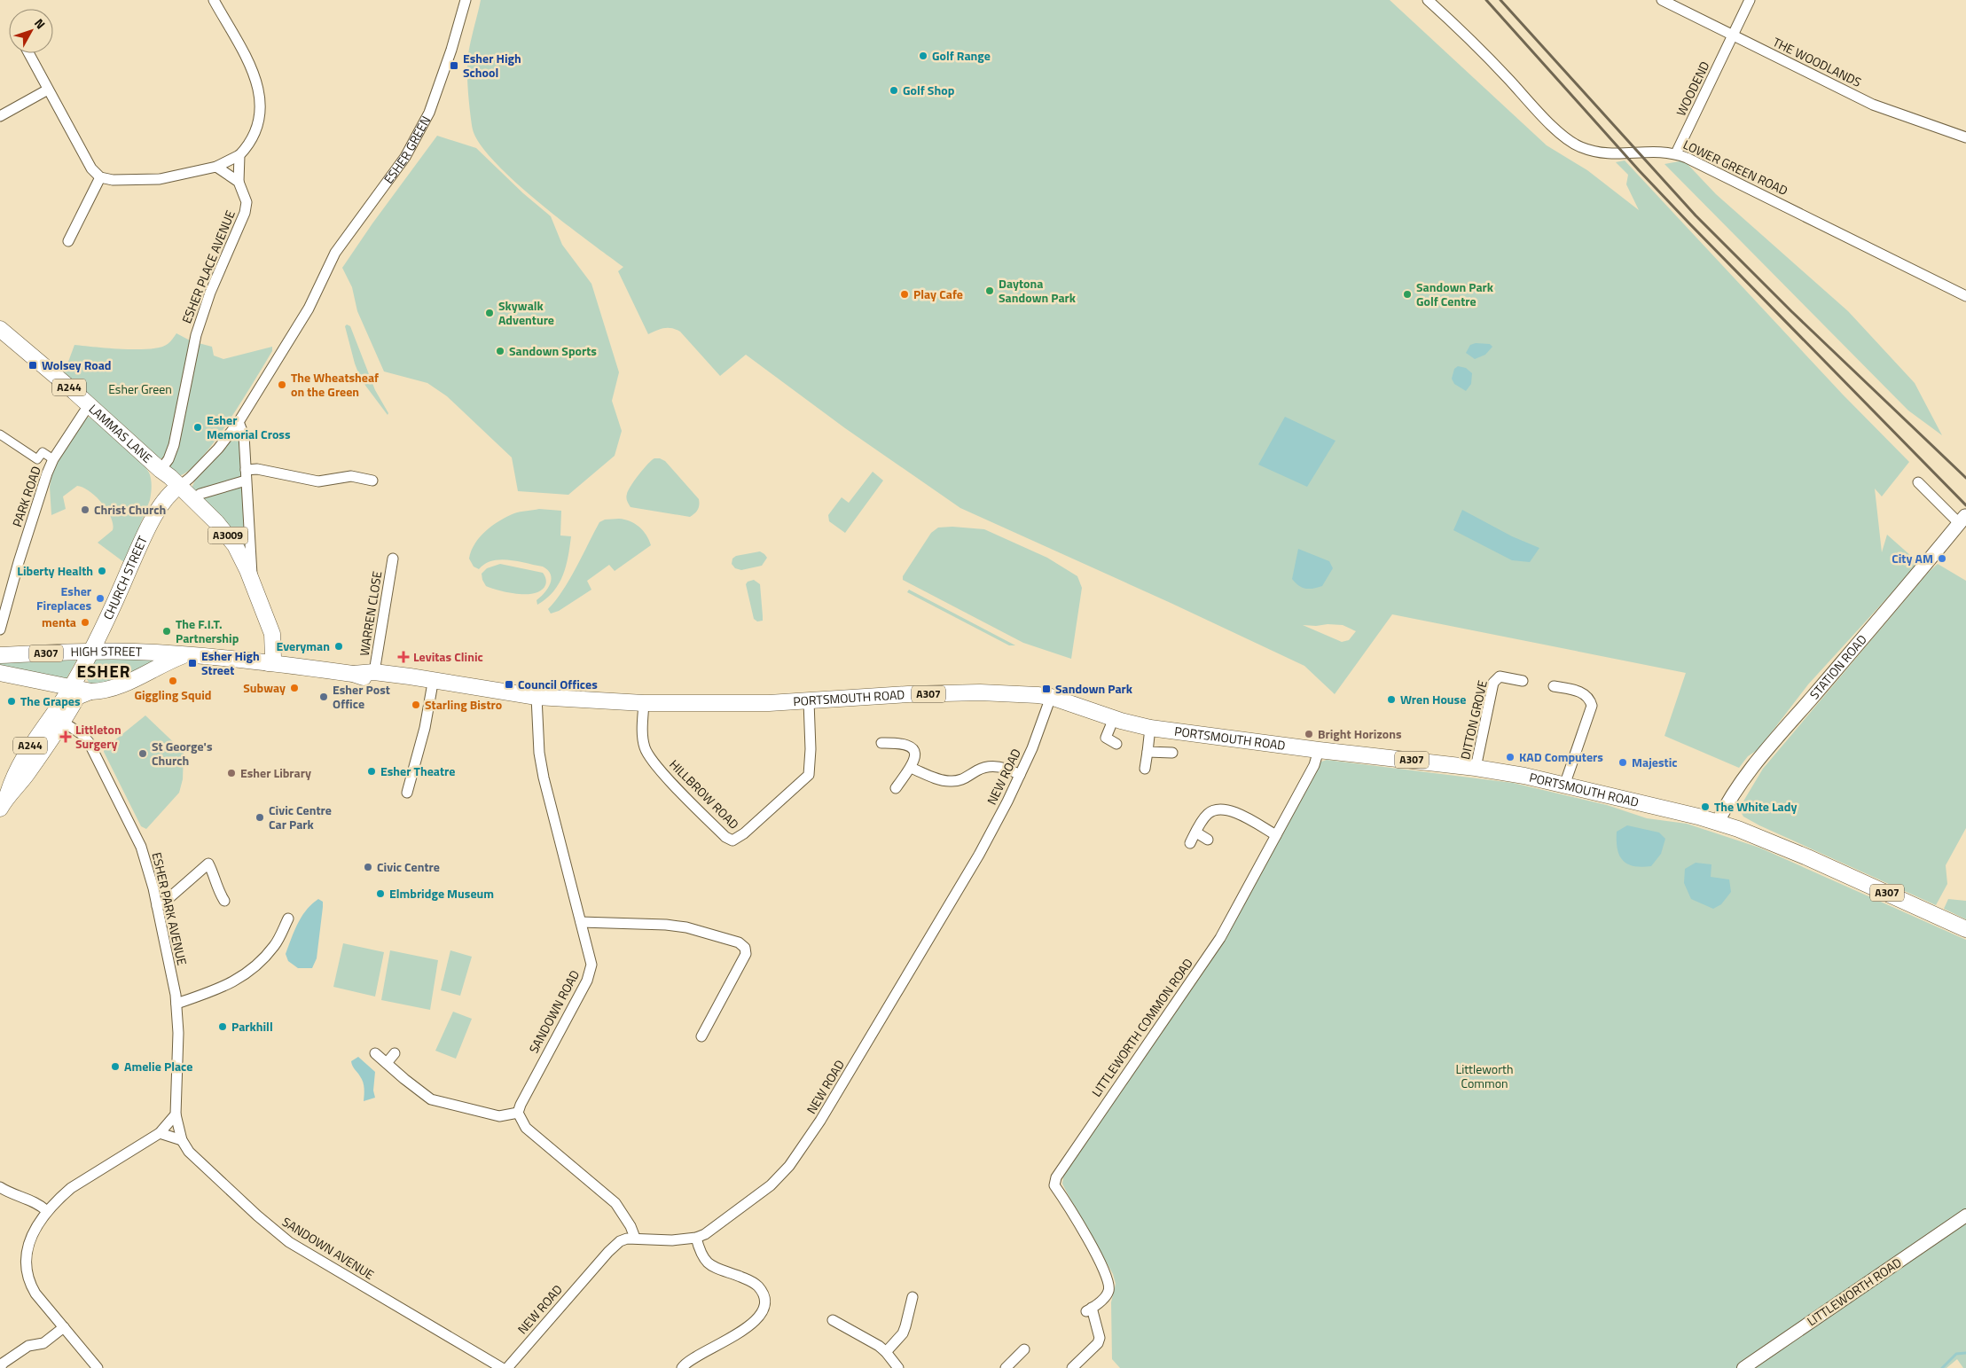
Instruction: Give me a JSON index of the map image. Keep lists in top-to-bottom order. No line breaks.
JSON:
{"streets":{"main road":["A244","LAMMAS LANE","A3009","CHURCH STREET","HIGH STREET","A307","STATION ROAD","PORTSMOUTH ROAD"],"street":["THE WOODLANDS","WOODEND","ESHER GREEN","LOWER GREEN ROAD","ESHER PLACE AVENUE","PARK ROAD","WARREN CLOSE","DITTON GROVE","NEW ROAD","HILLBROW ROAD","ESHER PARK AVENUE","SANDOWN ROAD","LITTLEWORTH COMMON ROAD","SANDOWN AVENUE","LITTLEWORTH ROAD"]},"crossings":[["THE WOODLANDS","WOODEND"],["WOODEND","LOWER GREEN ROAD"],["ESHER GREEN","LAMMAS LANE"],["ESHER GREEN","A3009"],["ESHER GREEN","CHURCH STREET"],["ESHER PLACE AVENUE","A244"],["ESHER PLACE AVENUE","LAMMAS LANE"],["A244","LAMMAS LANE"],["A244","CHURCH STREET"],["A244","HIGH STREET"],["A244","ESHER PARK AVENUE"],["LAMMAS LANE","PARK ROAD"],["LAMMAS LANE","A3009"],["LAMMAS LANE","CHURCH STREET"],["A3009","CHURCH STREET"],["A3009","HIGH STREET"],["CHURCH STREET","HIGH STREET"],["WARREN CLOSE","HIGH STREET"],["HIGH STREET","PORTSMOUTH ROAD"],["STATION ROAD","PORTSMOUTH ROAD"],["PORTSMOUTH ROAD","DITTON GROVE"],["PORTSMOUTH ROAD","NEW ROAD"],["PORTSMOUTH ROAD","HILLBROW ROAD"],["PORTSMOUTH ROAD","SANDOWN ROAD"],["PORTSMOUTH ROAD","LITTLEWORTH COMMON ROAD"],["ESHER PARK AVENUE","SANDOWN AVENUE"]],"districts":["ESHER"],"parks":["Esher Green","Littleworth Common"],"places":{"other":["Golf Range","Golf Shop","Daytona Sandown Park","Play Cafe","Sandown Park Golf Centre","Skywalk Adventure","Sandown Sports","The Wheatsheaf on the Green","Esher Memorial Cross","Christ Church","City AM","Liberty Health","Esher Fireplaces","menta","The F.I.T. Partnership","Everyman","Giggling Squid","Subway","Esher Post Office","Wren House","The Grapes","Starling Bistro","Bright Horizons","St George's Church","KAD Computers","Majestic","Esher Theatre","Esher Library","The White Lady","Civic Centre Car Park","Civic Centre","Elmbridge Museum","Parkhill","Amelie Place"],"transit":["Esher High School","Wolsey Road","Esher High Street","Council Offices","Sandown Park"],"health":["Levitas Clinic","Littleton Surgery"]},"north":"top right"}
